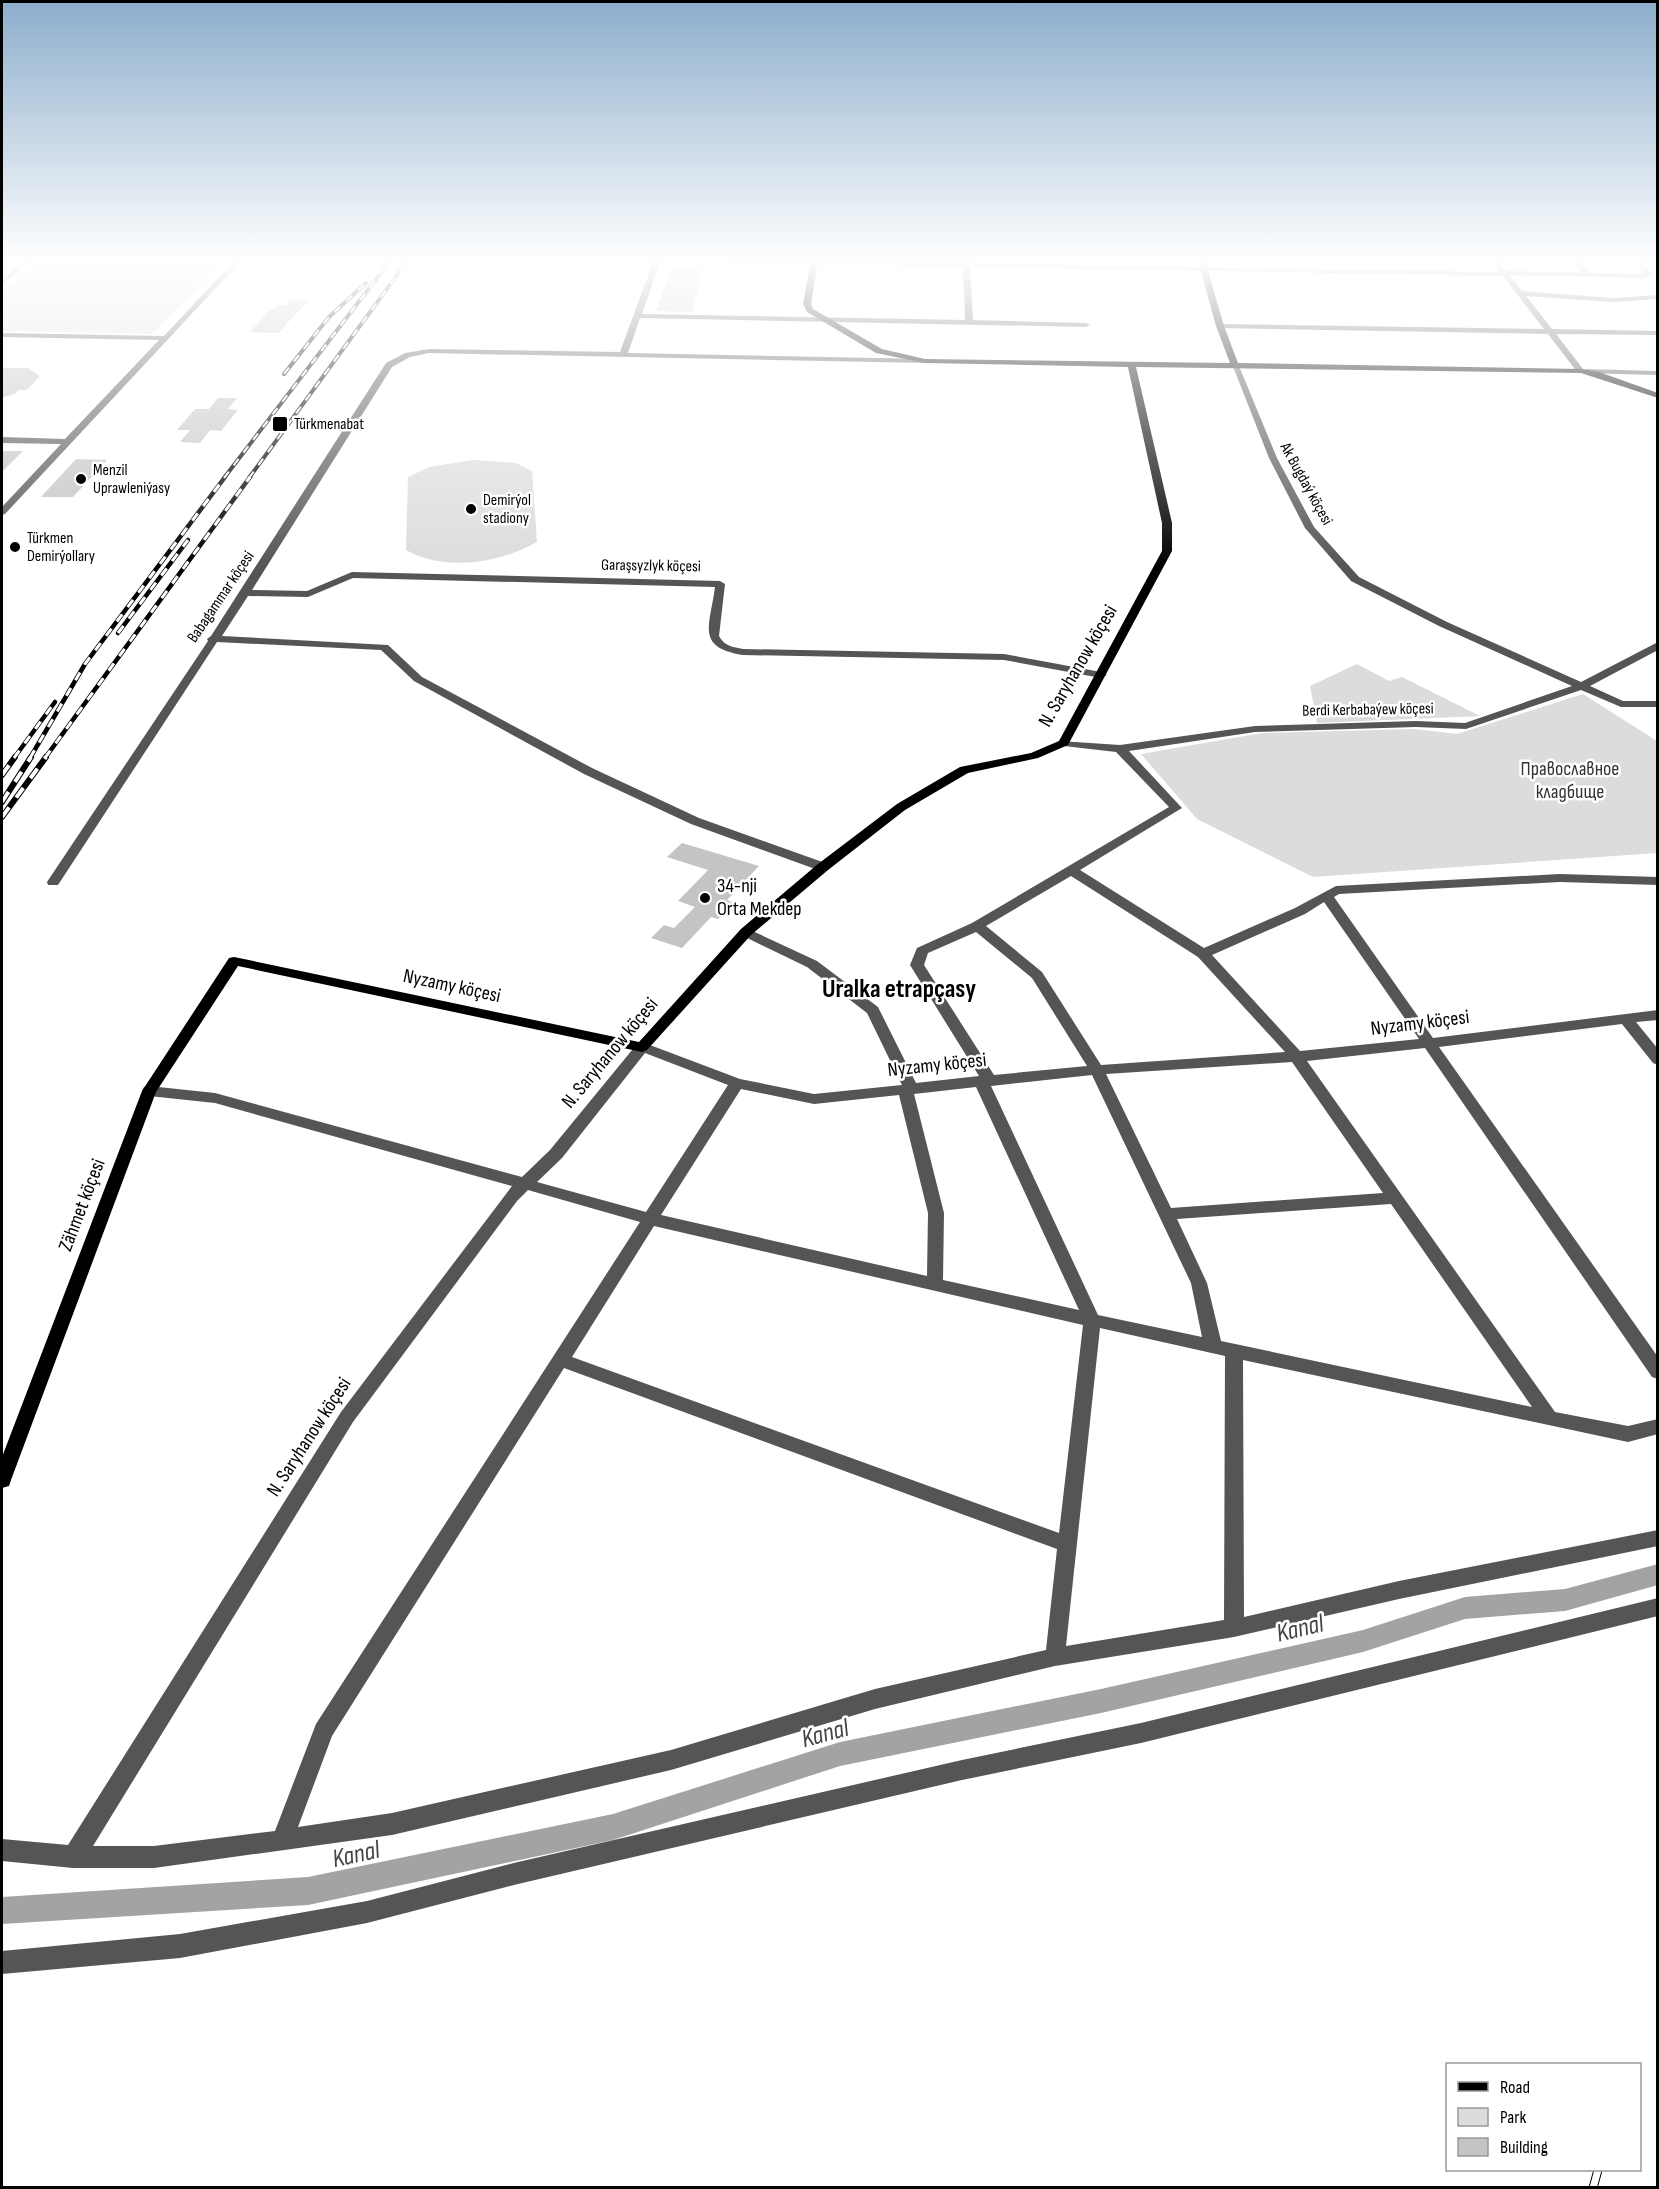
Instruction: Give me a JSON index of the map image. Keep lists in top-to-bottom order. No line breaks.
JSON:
{"streets":{"main road":["Ak Bugdaý köçesi","N. Saryhanow köçesi","Nyzamy köçesi","Zähmet köçesi"],"street":["Garaşsyzlyk köçesi","Babagammar köçesi","Berdi Kerbabaýew köçesi"]},"crossings":[["Ak Bugdaý köçesi","Berdi Kerbabaýew köçesi"],["Garaşsyzlyk köçesi","Babagammar köçesi"],["Garaşsyzlyk köçesi","N. Saryhanow köçesi"],["N. Saryhanow köçesi","Berdi Kerbabaýew köçesi"],["N. Saryhanow köçesi","Nyzamy köçesi"],["Nyzamy köçesi","Zähmet köçesi"]],"districts":["Uralka etrapçasy"],"water":["Kanal"],"parks":["Православное кладбище"],"places":{"transit":["Türkmenabat"],"other":["Menzil Uprawleniýasy","Demirýol stadiony","Türkmen Demirýollary","34-nji Orta Mekdep"]},"legend":["Road","Park","Building"]}
